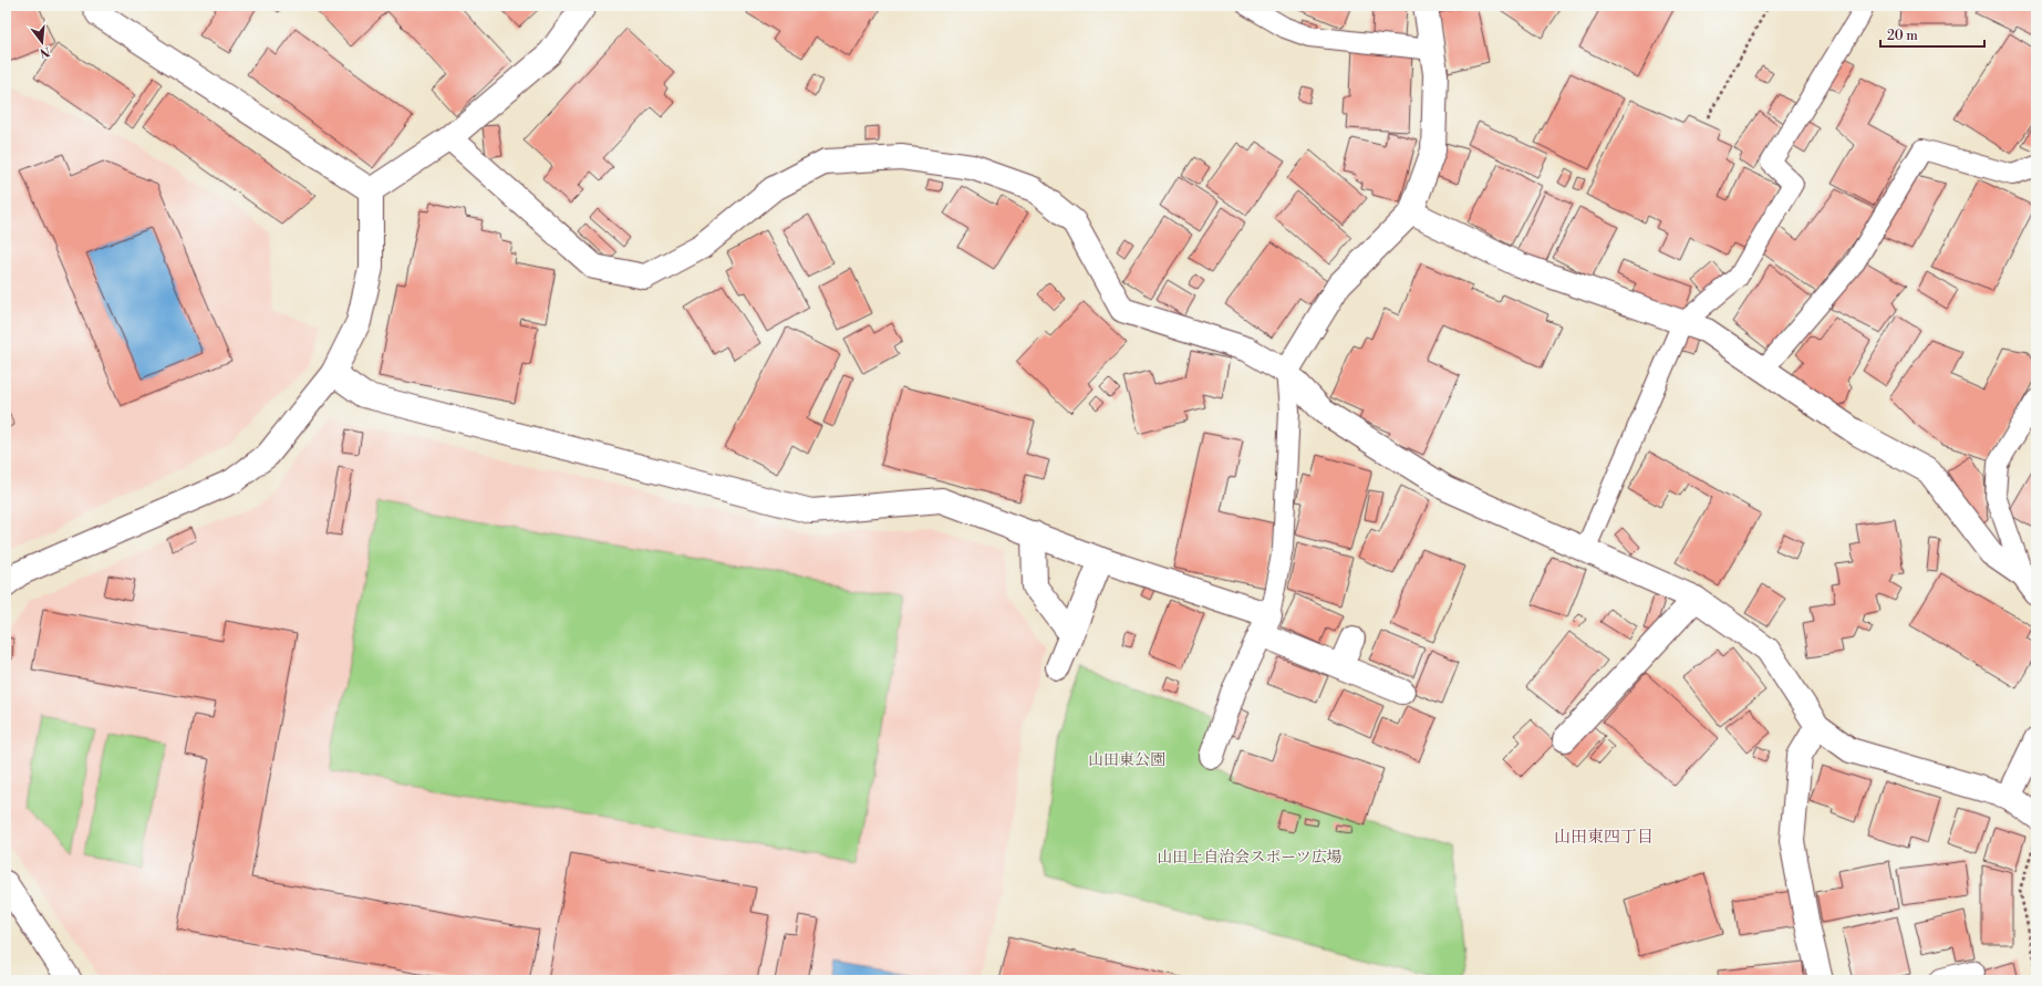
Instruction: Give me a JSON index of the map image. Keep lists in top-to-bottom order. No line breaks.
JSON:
{"districts":["山田東四丁目"],"parks":["山田東公園","山田上自治会スポーツ広場"],"scale_bar":"20 m","north":"bottom"}
